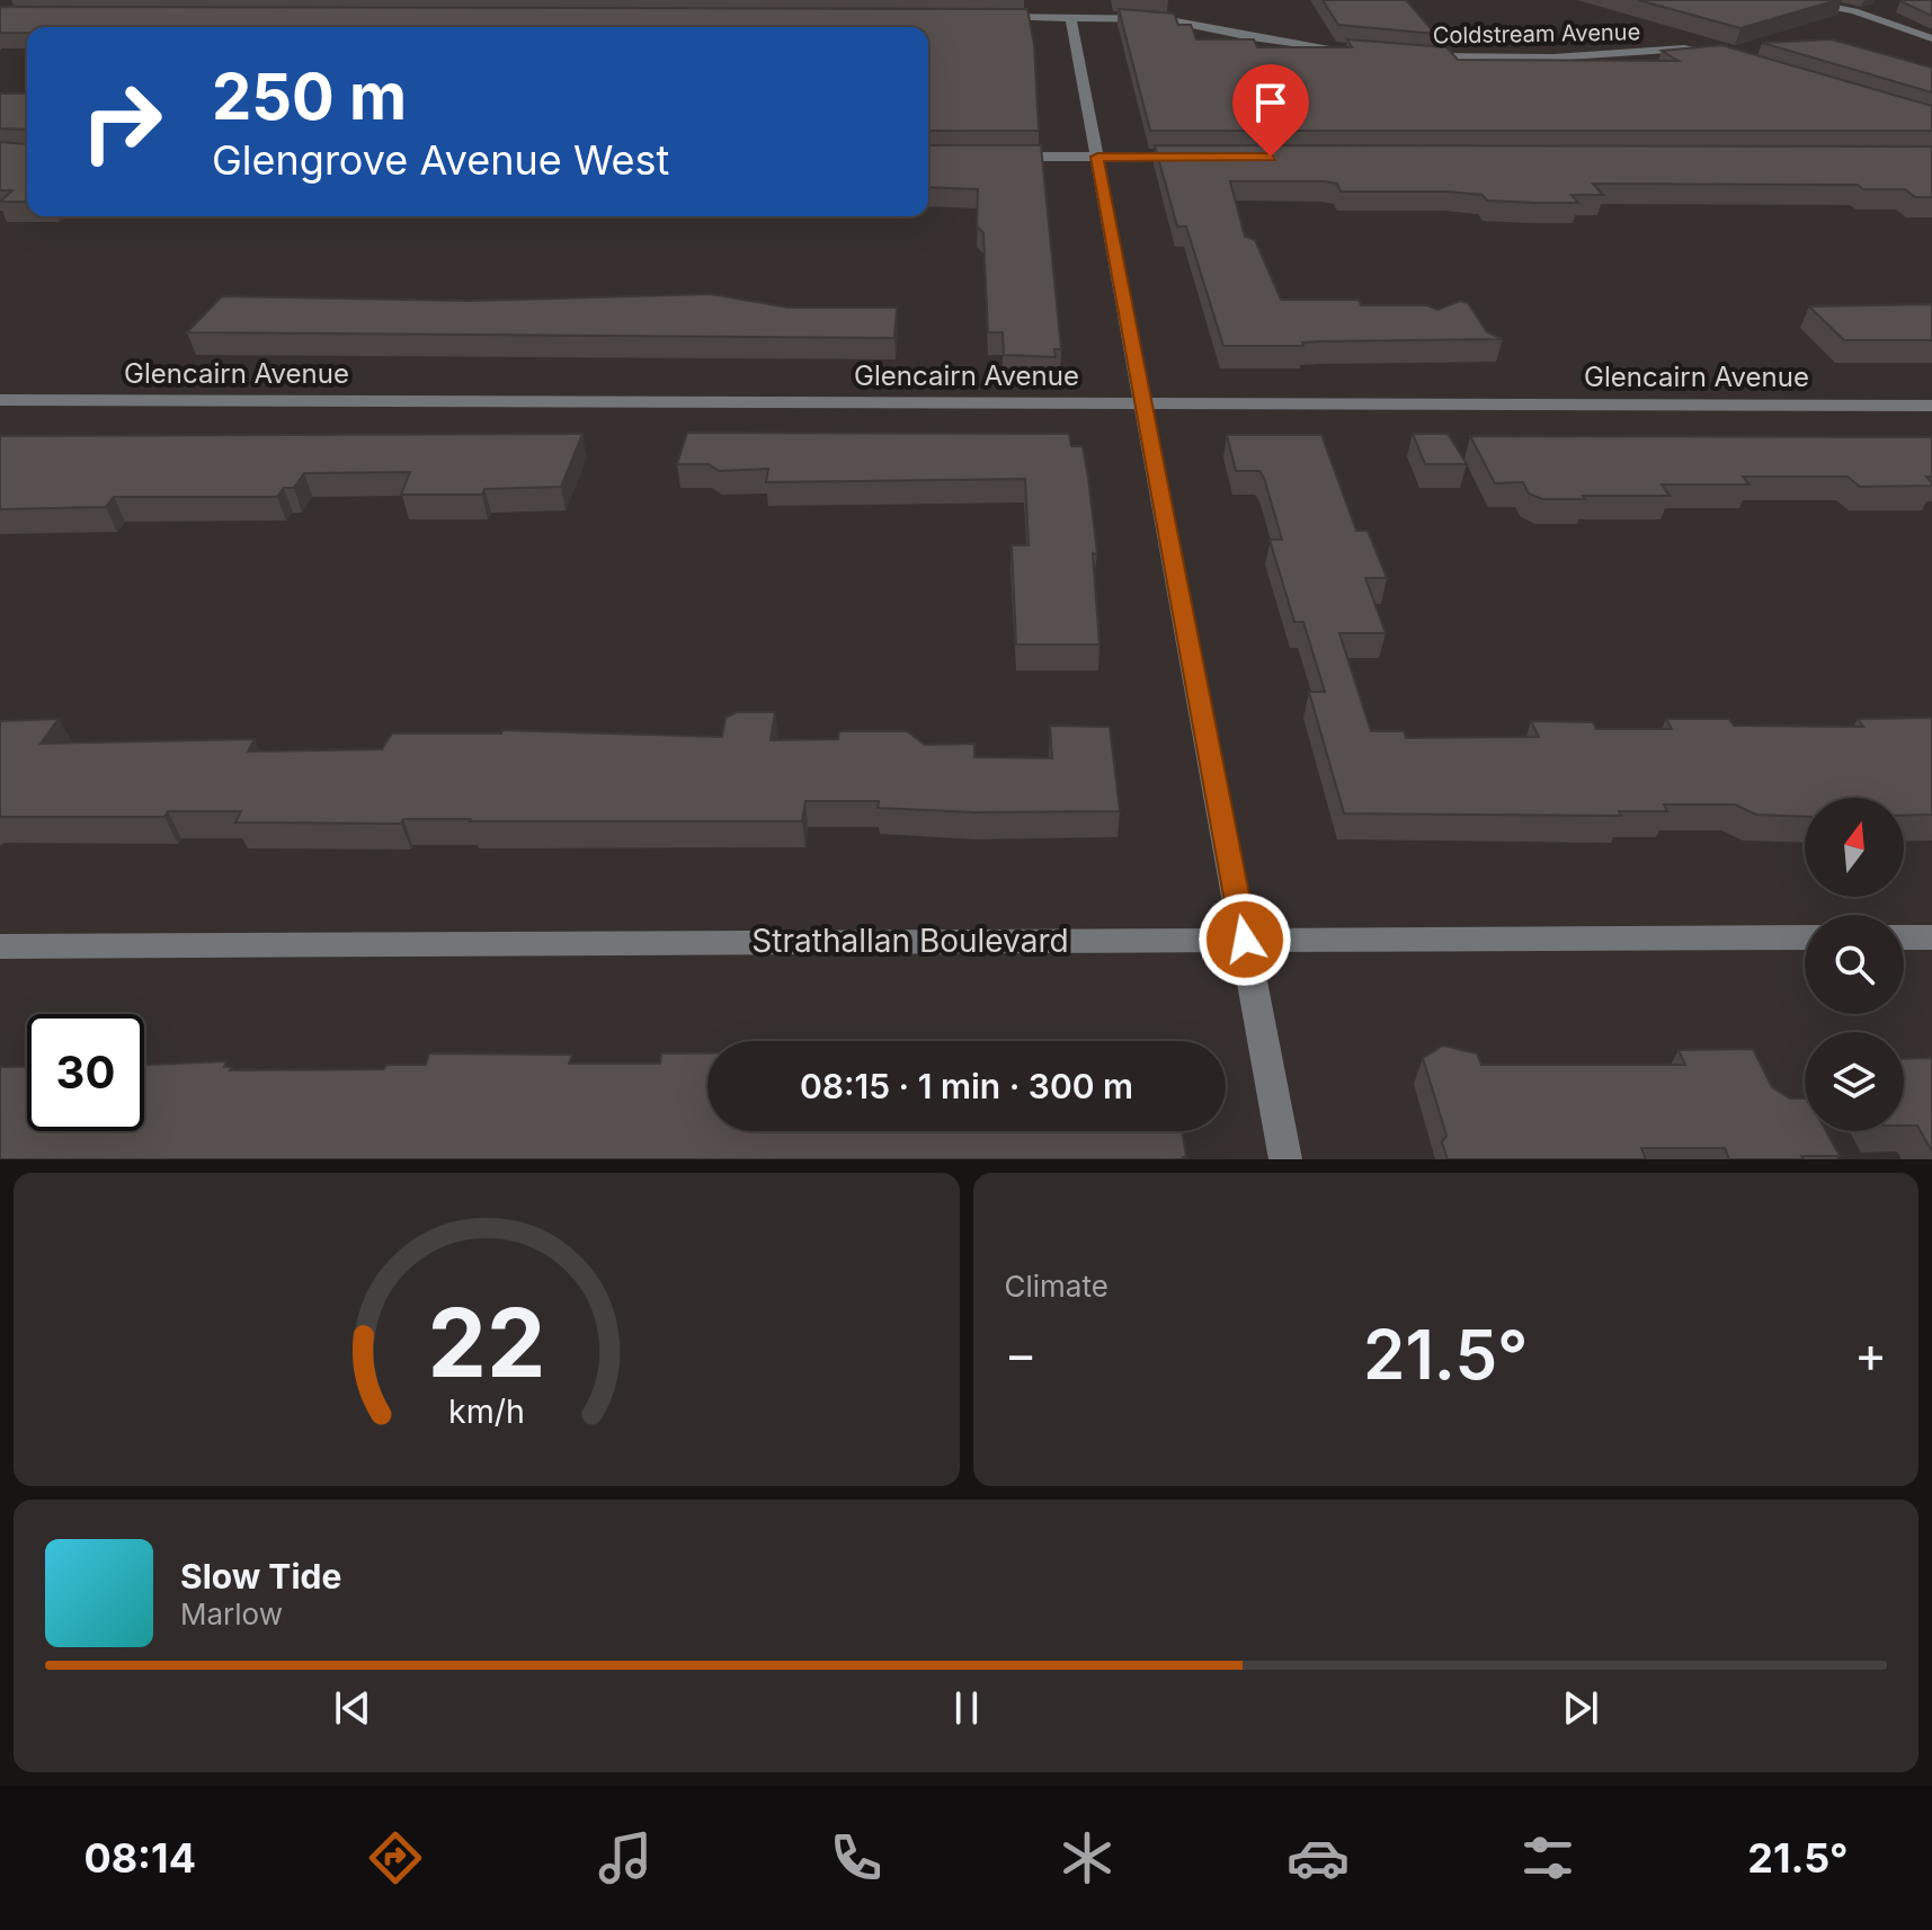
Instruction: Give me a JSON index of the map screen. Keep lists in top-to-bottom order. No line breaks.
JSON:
{"streets":{"street":["Coldstream Avenue","Glencairn Avenue","Strathallan Boulevard"]},"north":"top","page":{"turn":["250 m","Glengrove Avenue West"],"limit":"30","trip":"08:15 · 1 min · 300 m","tile":"Climate","heat":["−","21.5°","+"],"song":["Slow Tide","Marlow"],"tabs":["08:14","21.5°"],"gauge":["22","km/h"]}}
